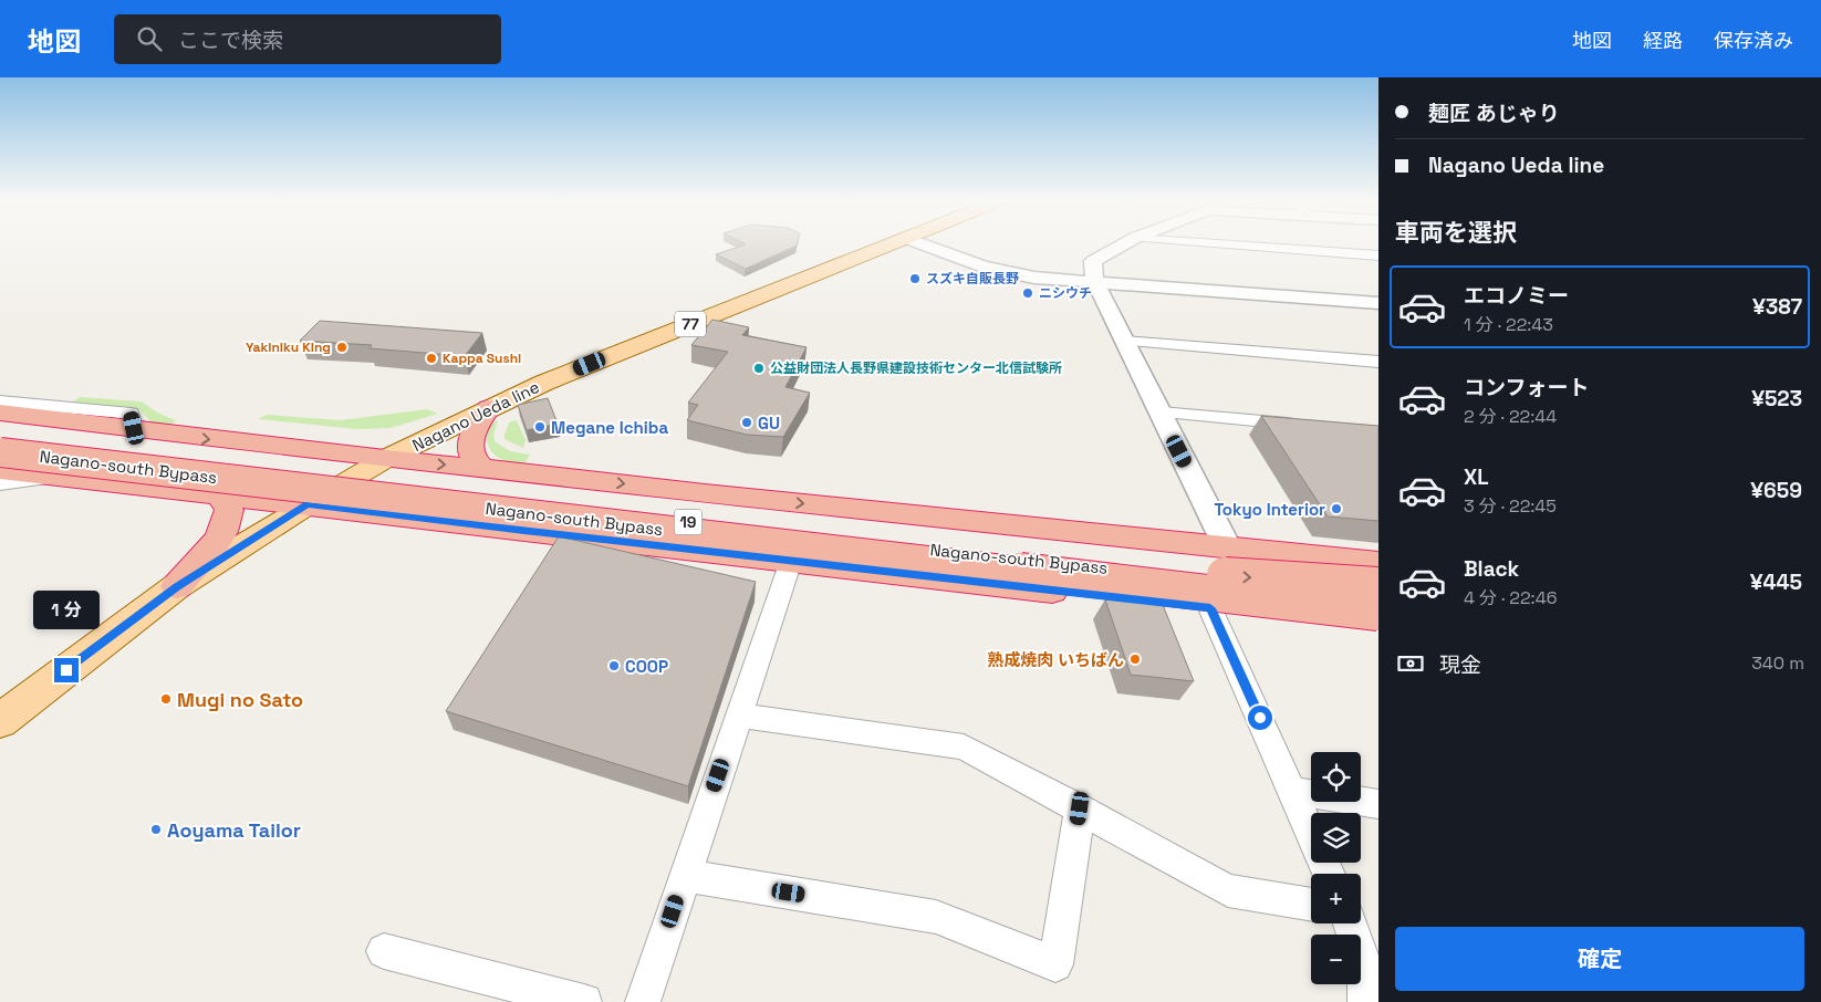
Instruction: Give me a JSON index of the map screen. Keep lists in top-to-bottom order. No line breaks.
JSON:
{"streets":{"highway":["Nagano-south Bypass","19"],"main road":["77","Nagano Ueda line"]},"crossings":[["Nagano Ueda line","19"]],"places":["スズキ自販長野","ニシウチ","Yakiniku King","Kappa Sushi","公益財団法人長野県建設技術センター北信試験所","GU","Megane Ichiba","Tokyo Interior","熟成焼肉 いちばん","COOP","Mugi no Sato","Aoyama Tailor"],"page":{"header":"地図","search":"ここで検索","nav":["地図","経路","保存済み"],"banner":["麺匠 あじゃり","Nagano Ueda line"],"heading":"車両を選択","list":[{"name":"エコノミー","note":"1 分 · 22:43","value":"¥387"},{"name":"コンフォート","note":"2 分 · 22:44","value":"¥523"},{"name":"XL","note":"3 分 · 22:45","value":"¥659"},{"name":"Black","note":"4 分 · 22:46","value":"¥445"}],"bubble":"1 分","pay":["現金","340 m"],"map_buttons":["+","−"],"buttons":"確定"}}
